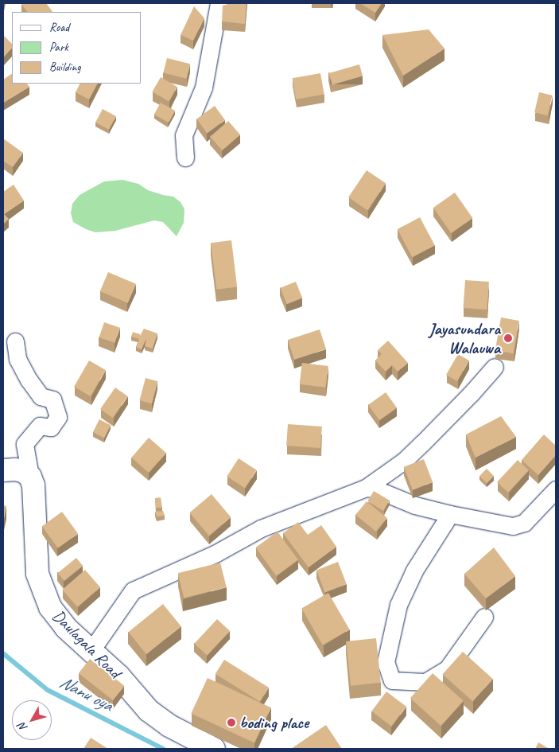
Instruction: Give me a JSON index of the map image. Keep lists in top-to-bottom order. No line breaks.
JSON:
{"streets":{"main road":["Daulagala Road"]},"water":["Nanu oya"],"places":["Jayasundara Walauwa","boding place"],"legend":["Road","Park","Building"],"north":"bottom left"}
